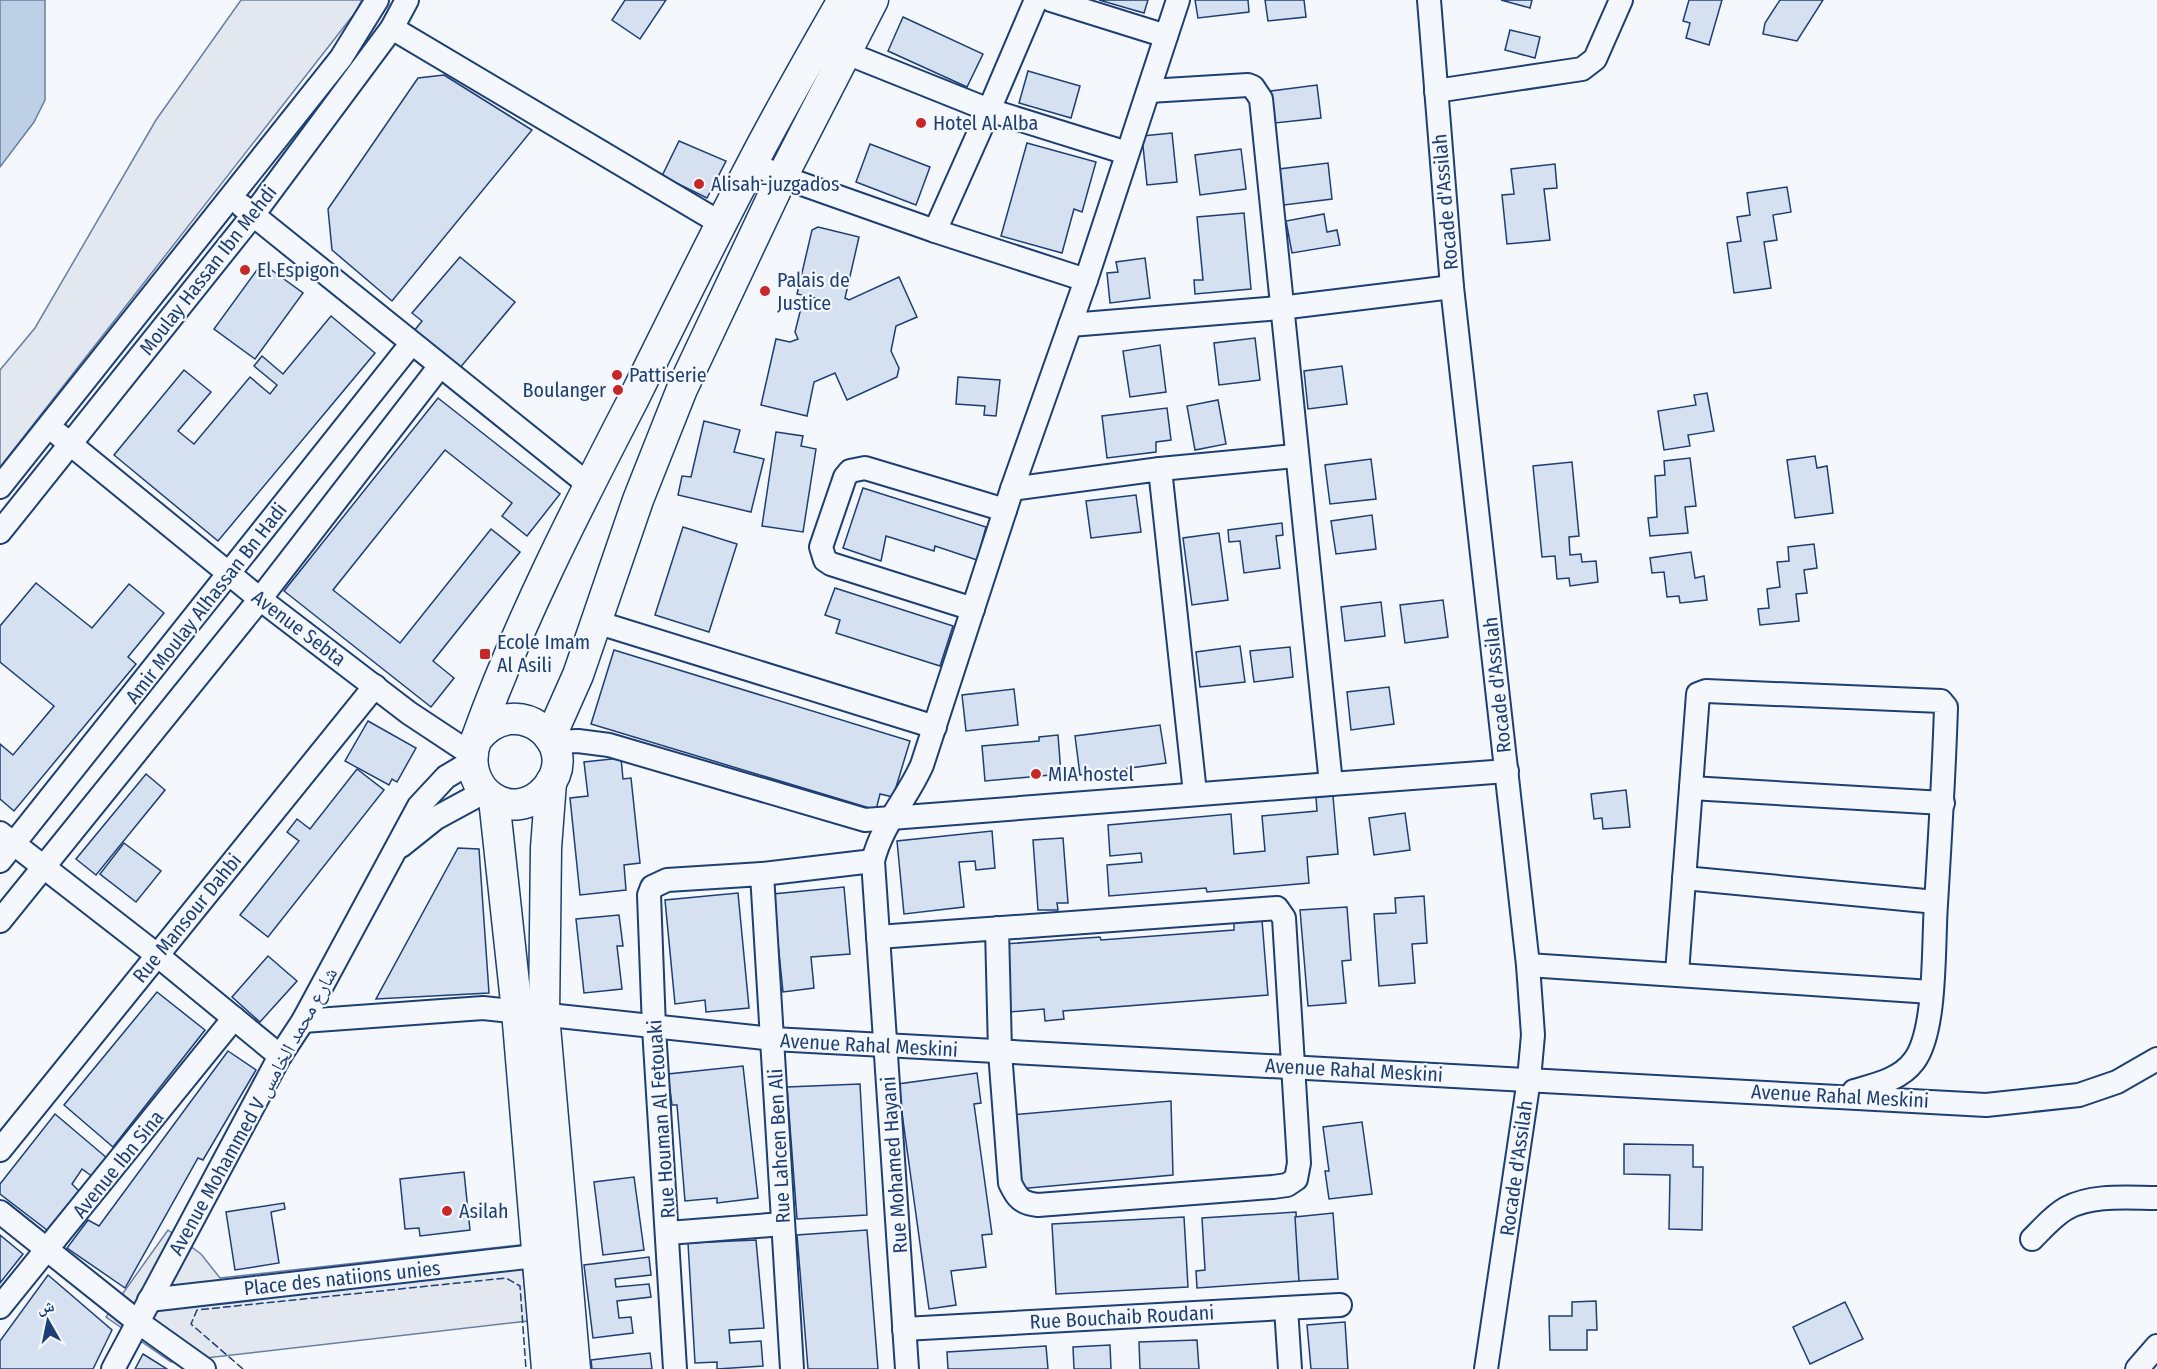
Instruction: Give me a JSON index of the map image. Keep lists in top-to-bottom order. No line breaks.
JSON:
{"streets":{"street":["Rocade d'Assilah","Moulay Hassan Ibn Mehdi","Amir Moulay Alhassan Bn Hadi","Avenue Sebta","Rue Mansour Dahbi","Avenue Rahal Meskini","Avenue Mohammed V شارع محمد الخامس","Rue Houman Al Fetouaki","Rue Lahcen Ben Ali","Avenue Ibn Sina","Rue Mohamed Hayani","Place des natiions unies","Rue Bouchaib Roudani"]},"crossings":[["Rocade d'Assilah","Avenue Rahal Meskini"],["Moulay Hassan Ibn Mehdi","Avenue Sebta"],["Amir Moulay Alhassan Bn Hadi","Avenue Sebta"],["Avenue Sebta","Rue Mansour Dahbi"],["Avenue Sebta","Avenue Mohammed V شارع محمد الخامس"],["Avenue Rahal Meskini","Avenue Mohammed V شارع محمد الخامس"],["Avenue Rahal Meskini","Rue Houman Al Fetouaki"],["Avenue Rahal Meskini","Rue Lahcen Ben Ali"],["Avenue Rahal Meskini","Rue Mohamed Hayani"],["Avenue Mohammed V شارع محمد الخامس","Place des natiions unies"],["Rue Houman Al Fetouaki","Rue Lahcen Ben Ali"],["Rue Mohamed Hayani","Rue Bouchaib Roudani"]],"places":{"other":["Hotel Al Alba","Alisah-juzgados","El Espigon","Palais de Justice","Pattiserie","Boulanger","MIA hostel","Asilah"],"transit":["Ecole Imam Al Asili"]},"north":"top"}
